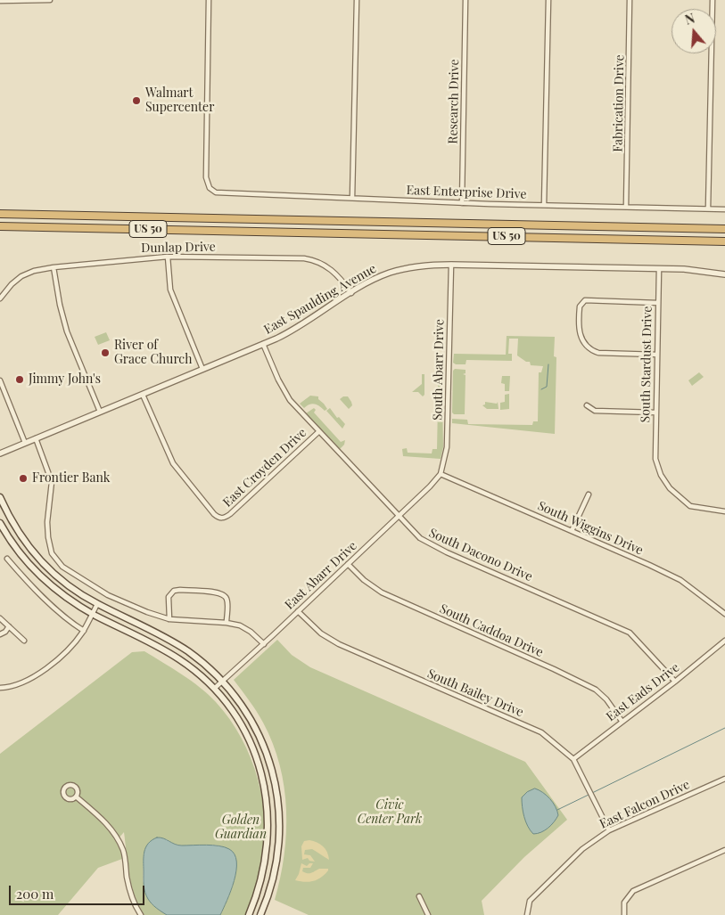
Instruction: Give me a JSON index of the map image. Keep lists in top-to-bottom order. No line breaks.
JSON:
{"streets":{"highway":["US 50"],"street":["Research Drive","Fabrication Drive","East Enterprise Drive","Dunlap Drive","East Spaulding Avenue","South Stardust Drive","South Abarr Drive","East Croyden Drive","South Wiggins Drive","South Dacono Drive","East Abarr Drive","South Caddoa Drive","East Eads Drive","South Bailey Drive","East Falcon Drive"]},"crossings":[["Research Drive","East Enterprise Drive"],["Fabrication Drive","East Enterprise Drive"],["Dunlap Drive","East Spaulding Avenue"],["East Spaulding Avenue","South Stardust Drive"],["East Spaulding Avenue","South Abarr Drive"],["East Spaulding Avenue","East Croyden Drive"],["East Spaulding Avenue","South Dacono Drive"],["South Abarr Drive","South Wiggins Drive"],["South Abarr Drive","East Abarr Drive"],["East Croyden Drive","South Dacono Drive"],["South Wiggins Drive","East Abarr Drive"],["South Dacono Drive","East Abarr Drive"],["South Dacono Drive","East Eads Drive"],["East Abarr Drive","South Caddoa Drive"],["East Abarr Drive","South Bailey Drive"],["South Caddoa Drive","East Eads Drive"],["East Eads Drive","South Bailey Drive"],["South Bailey Drive","East Falcon Drive"]],"parks":["Civic Center Park","Golden Guardian"],"places":["Walmart Supercenter","River of Grace Church","Jimmy John's","Frontier Bank"],"scale_bar":"200 m","north":"top"}
